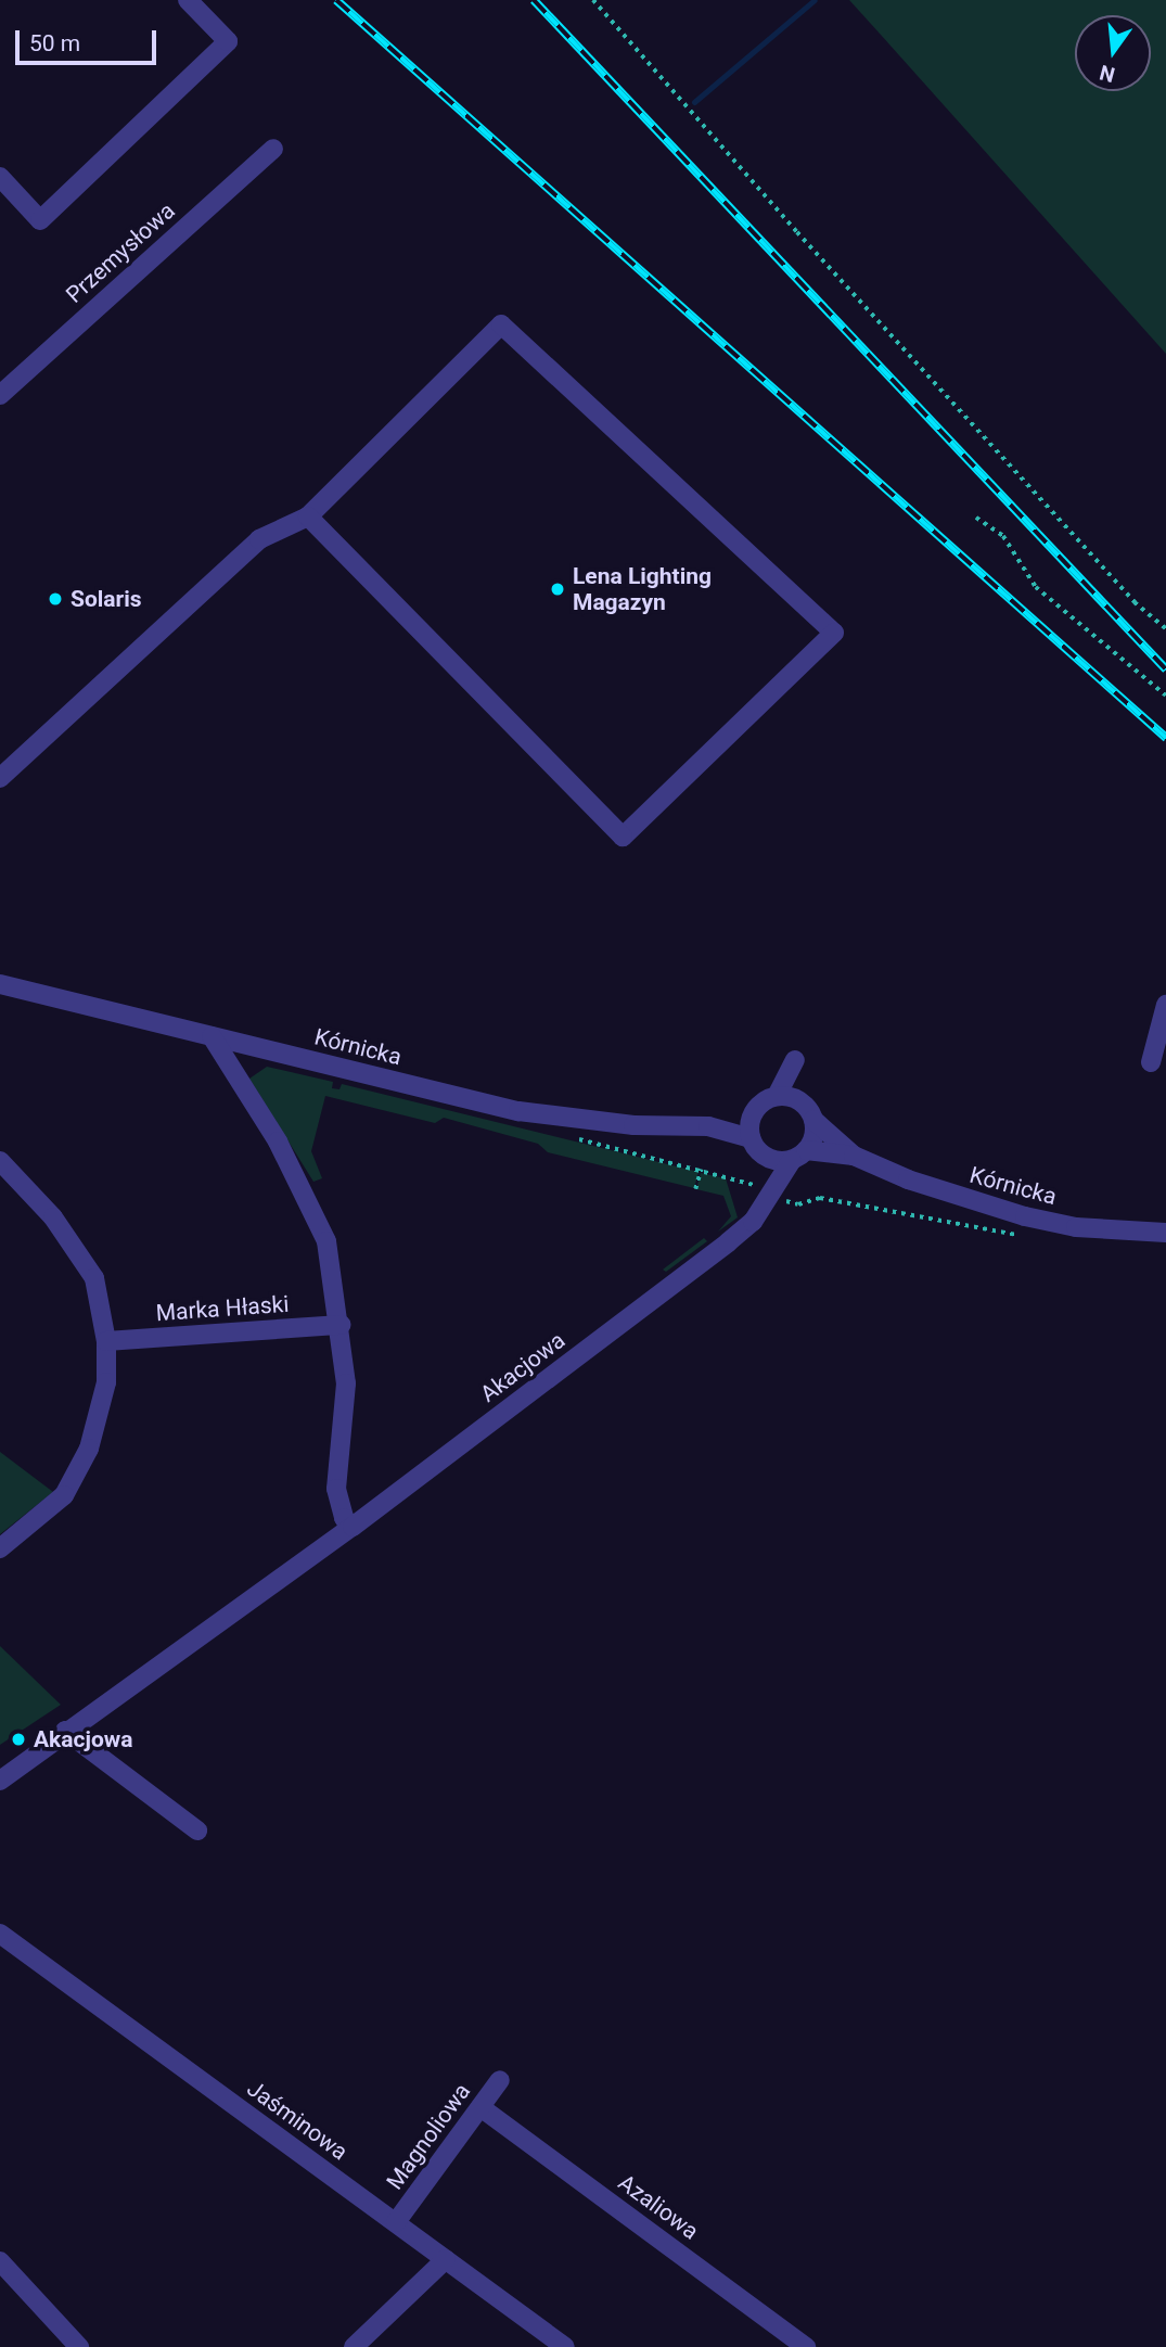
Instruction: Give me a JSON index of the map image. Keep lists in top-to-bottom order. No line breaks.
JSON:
{"streets":{"street":["Przemysłowa","Kórnicka","Marka Hłaski","Akacjowa","Jaśminowa","Magnoliowa","Azaliowa"]},"crossings":[["Jaśminowa","Magnoliowa"],["Magnoliowa","Azaliowa"]],"places":["Lena Lighting Magazyn","Solaris","Akacjowa"],"scale_bar":"50 m","north":"bottom"}
